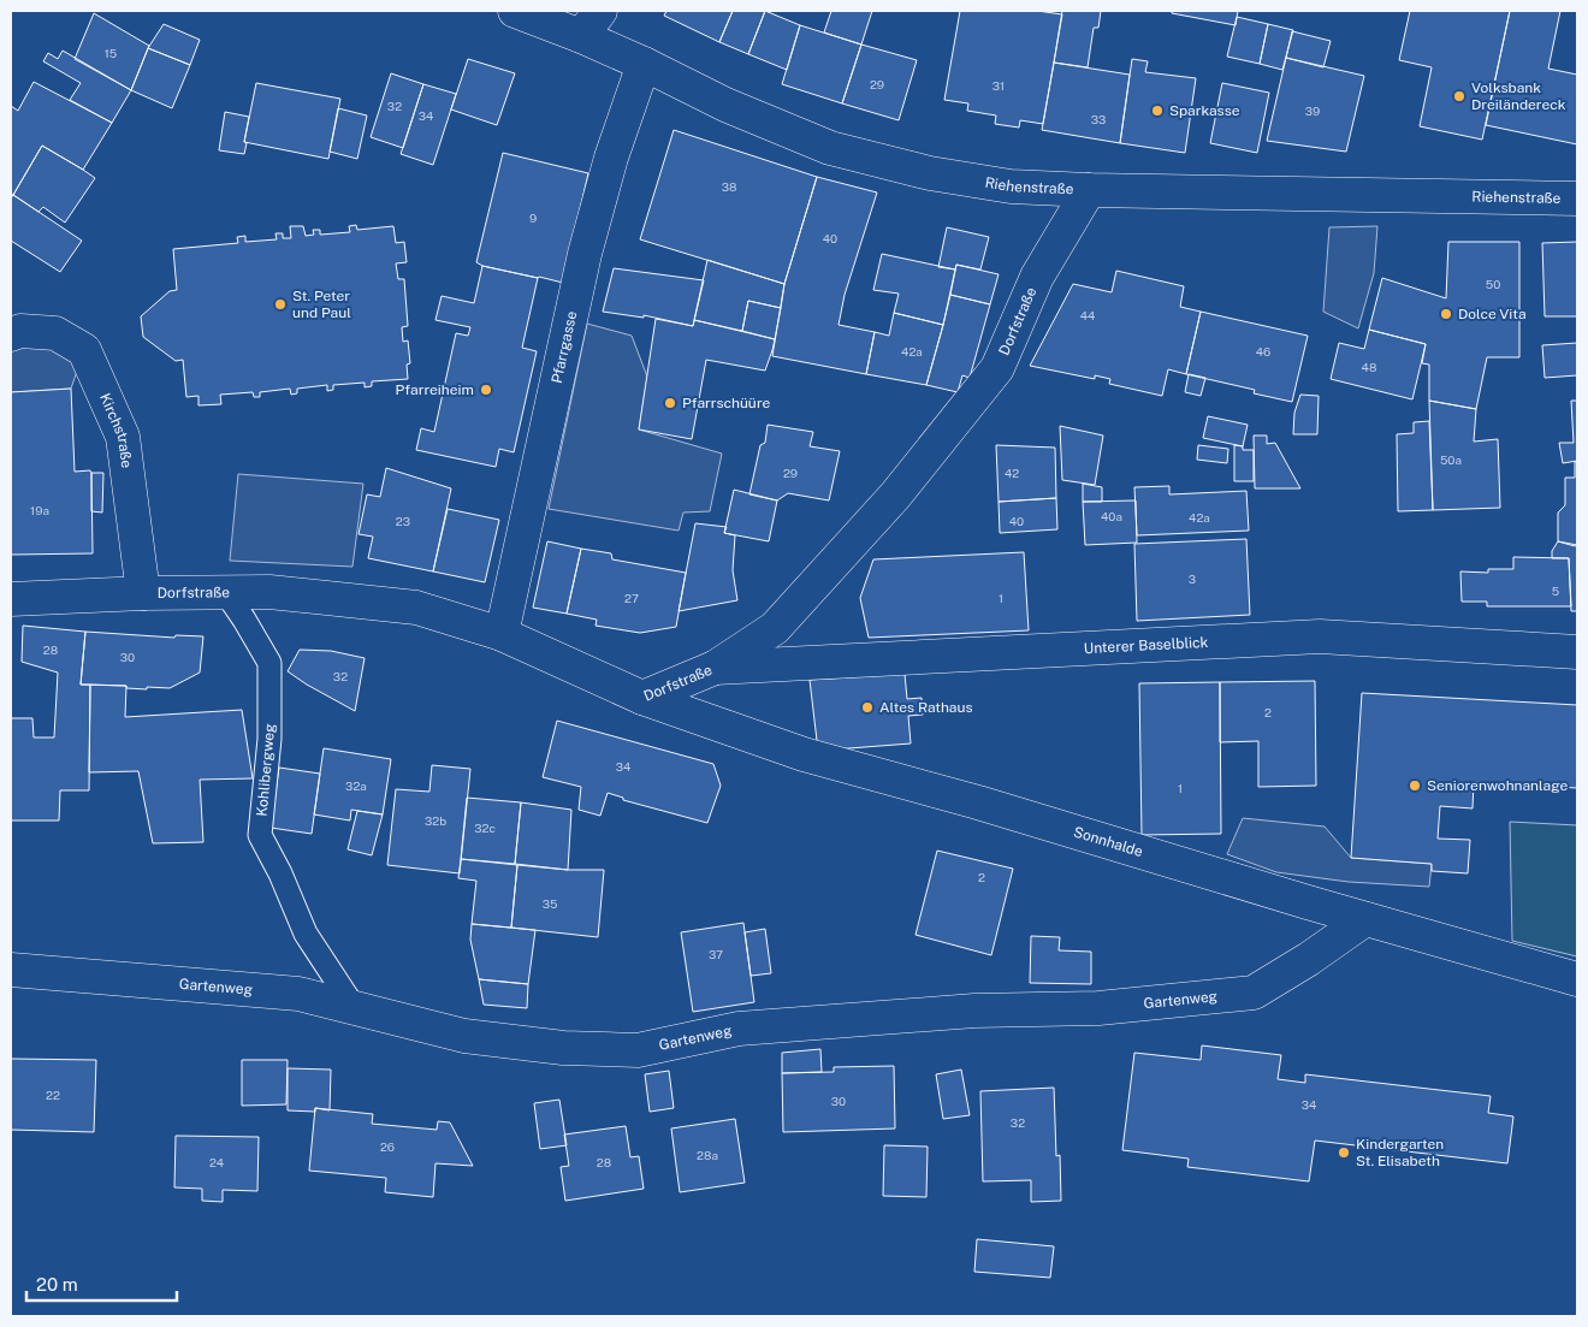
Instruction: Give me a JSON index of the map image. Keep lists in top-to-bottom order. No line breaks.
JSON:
{"streets":{"street":["Riehenstraße","Dorfstraße","Pfarrgasse","Kirchstraße","Unterer Baselblick","Sonnhalde","Gartenweg"],"lane":["Kohlibergweg"]},"crossings":[["Riehenstraße","Dorfstraße"],["Riehenstraße","Pfarrgasse"],["Dorfstraße","Pfarrgasse"],["Dorfstraße","Kirchstraße"],["Dorfstraße","Unterer Baselblick"],["Dorfstraße","Kohlibergweg"],["Dorfstraße","Sonnhalde"],["Kohlibergweg","Gartenweg"],["Sonnhalde","Gartenweg"]],"places":["Volksbank Dreiländereck","Sparkasse","St. Peter und Paul","Dolce Vita","Pfarreiheim","Pfarrschüüre","Altes Rathaus","Seniorenwohnanlage","Kindergarten St. Elisabeth"],"house_numbers":["15","29","31","32","39","34","33","38","9","40","50","44","42a","46","48","50a","29","42","19a","40a","42a","23","40","3","5","27","1","28","30","32","2","34","32a","1","32b","32c","2","35","37","22","30","34","32","26","28a","24","28"],"scale_bar":"20 m"}
